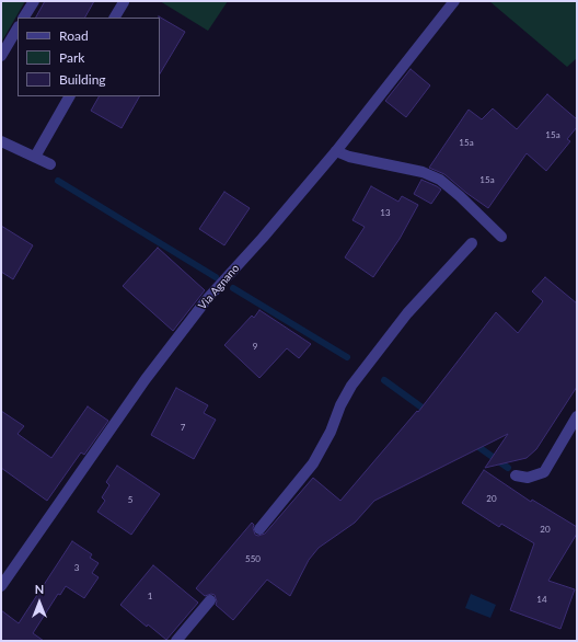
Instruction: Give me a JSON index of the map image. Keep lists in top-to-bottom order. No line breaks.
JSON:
{"streets":{"street":["Via Agnano"]},"house_numbers":["15a","15a","15a","13","9","7","20","5","20","550","3","1","14"],"legend":["Road","Park","Building"],"north":"top"}
